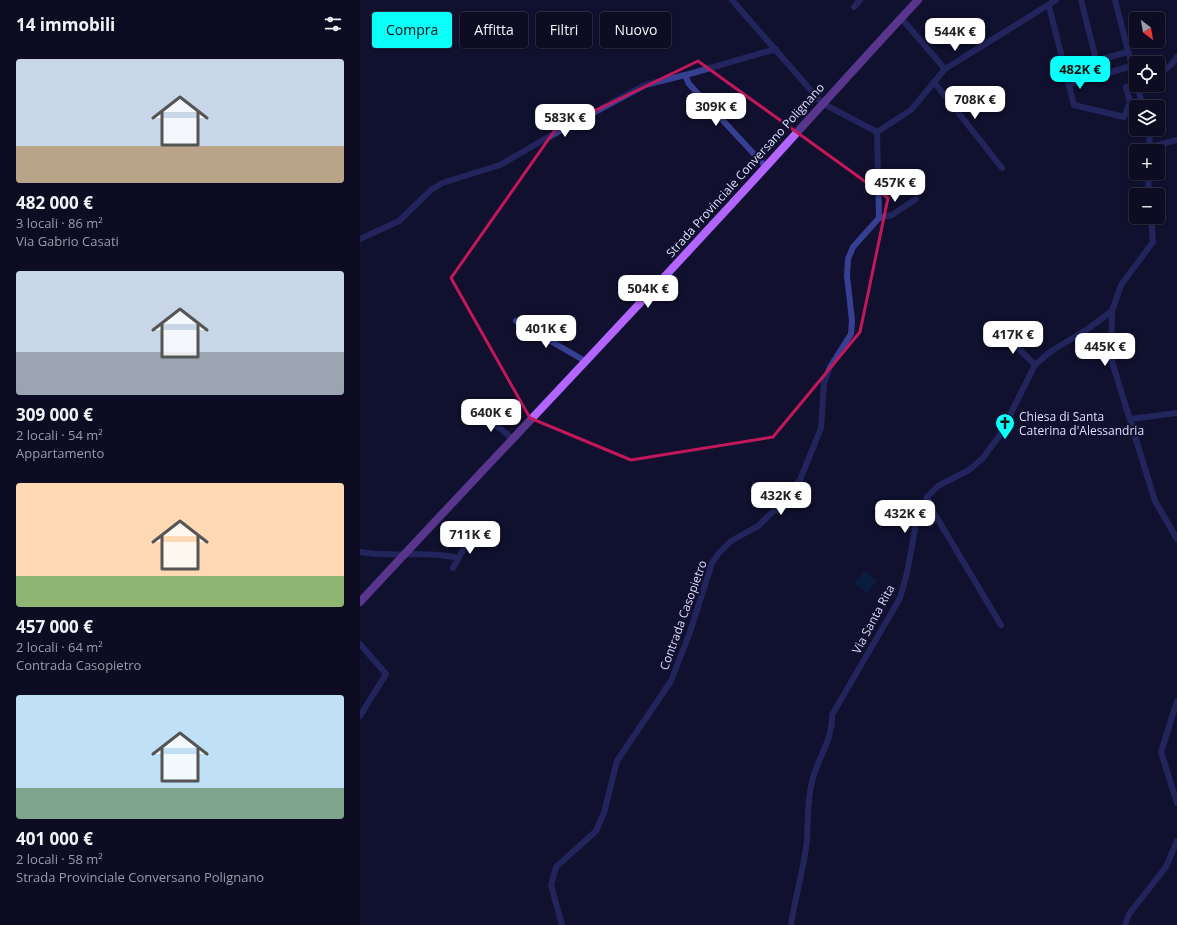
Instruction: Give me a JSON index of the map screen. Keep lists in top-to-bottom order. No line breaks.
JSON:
{"streets":{"main road":["Strada Provinciale Conversano Polignano"],"street":["Contrada Casopietro","Via Santa Rita"]},"places":{"church":["Chiesa di Santa Caterina d'Alessandria"]},"north":"bottom right","page":{"heading":"14 immobili","map_buttons":["+","−"],"chip":["Compra","Affitta","Filtri","Nuovo"],"price":["544K €","482K €","708K €","309K €","583K €","457K €","504K €","401K €","417K €","445K €","640K €","432K €","432K €","711K €"],"list":[{"name":"482 000 €","note":"3 locali · 86 m² · Via Gabrio Casati"},{"name":"309 000 €","note":"2 locali · 54 m² · Appartamento"},{"name":"457 000 €","note":"2 locali · 64 m² · Contrada Casopietro"},{"name":"401 000 €","note":"2 locali · 58 m² · Strada Provinciale Conversano Polignano"}]}}
